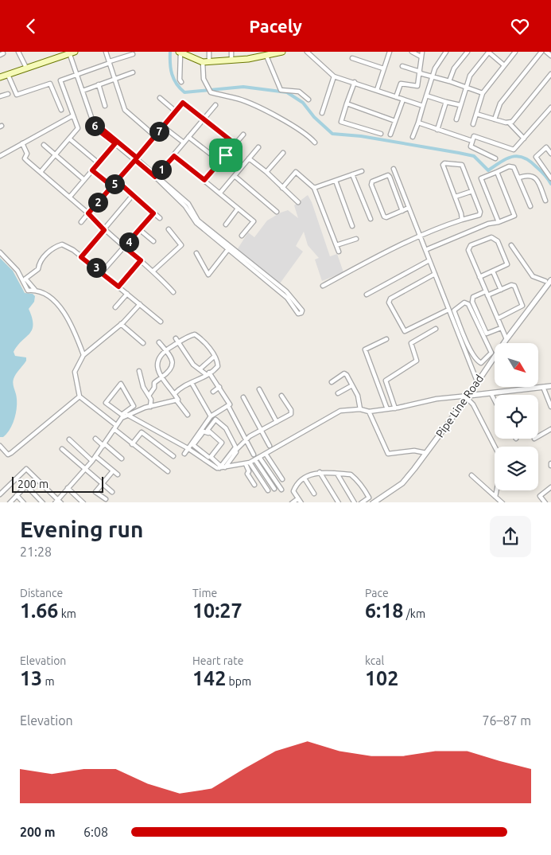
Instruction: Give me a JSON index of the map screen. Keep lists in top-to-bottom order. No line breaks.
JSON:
{"streets":{"street":["Pipe Line Road"]},"scale_bar":"200 m","north":"bottom right","page":{"header":"Pacely","pins":["6","7","1","5","2","4","3"],"scale":"200 m","heading":["Evening run","21:28"],"stats":[["Distance","1.66 km"],["Time","10:27"],["Pace","6:18 /km"],["Elevation","13 m"],["Heart rate","142 bpm"],["kcal","102"]],"chart":["Elevation","76–87 m"],"list":[{"name":"200 m","note":"6:08"}]}}
